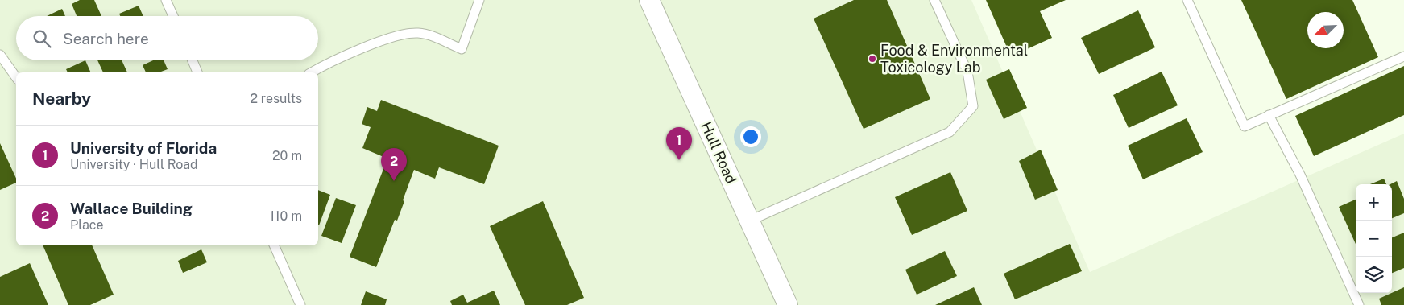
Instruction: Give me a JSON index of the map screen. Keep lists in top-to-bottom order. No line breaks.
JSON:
{"streets":{"street":["Hull Road"]},"places":["Food & Environmental Toxicology Lab"],"north":"bottom left","page":{"search":"Search here","heading":["Nearby","2 results"],"list":[{"mark":"1","name":"University of Florida","note":"University · Hull Road","value":"20 m"},{"mark":"2","name":"Wallace Building","note":"Place","value":"110 m"}],"pins":["1","2"],"map_buttons":["+","−"]}}
